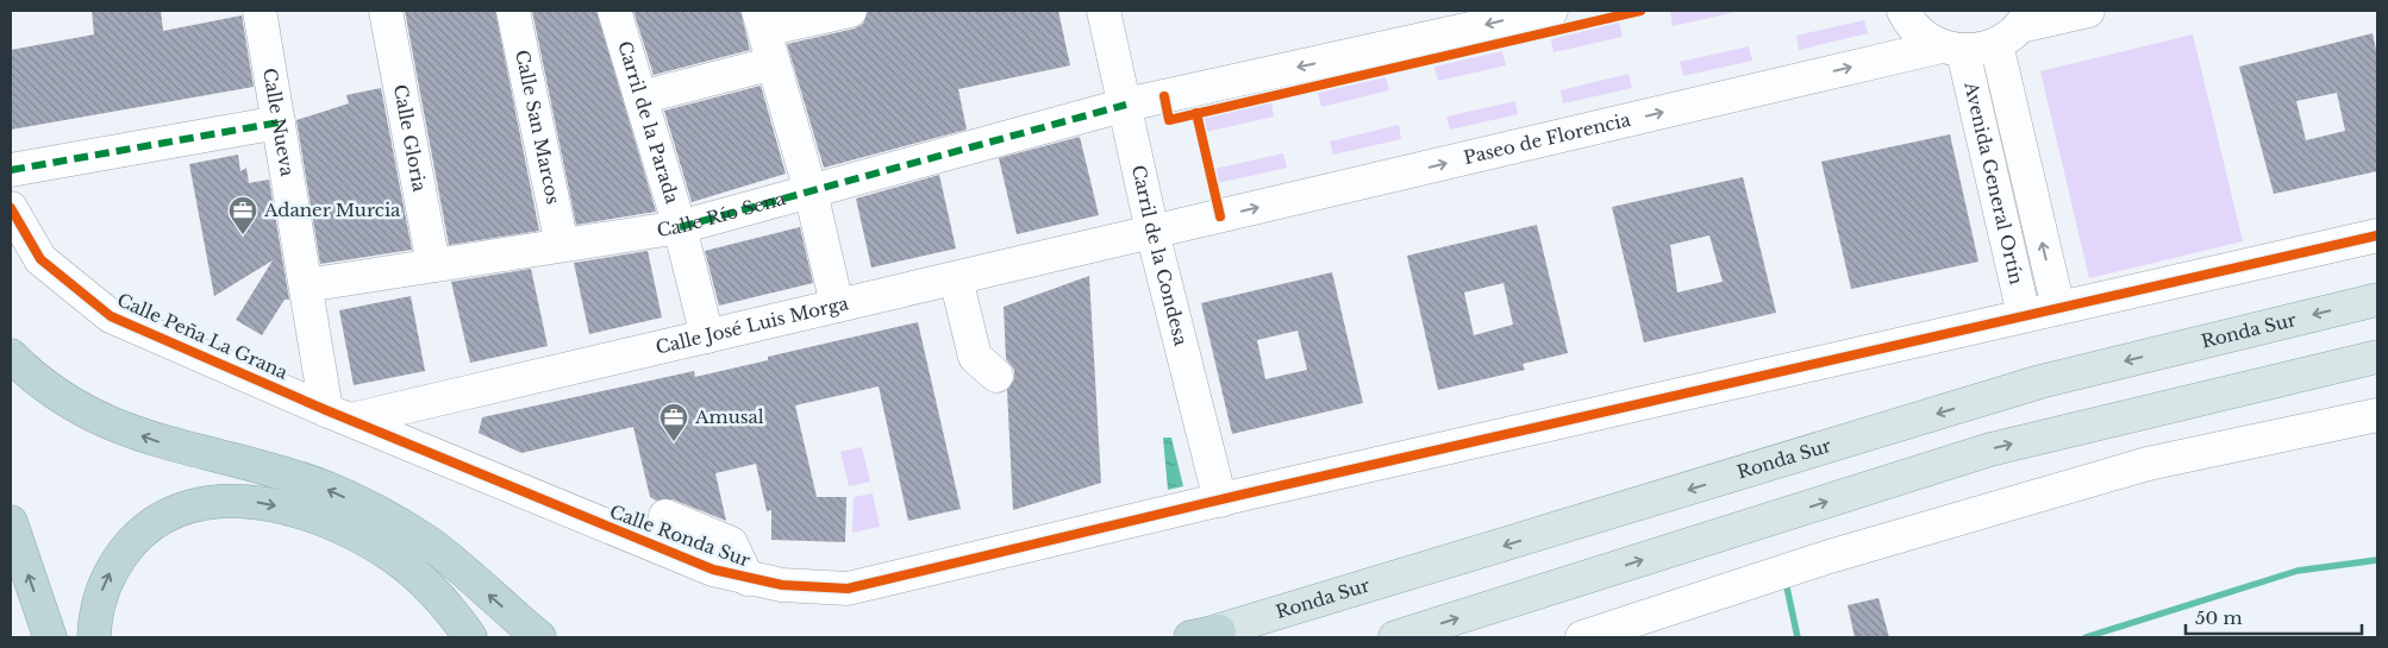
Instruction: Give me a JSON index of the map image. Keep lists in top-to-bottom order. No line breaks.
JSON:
{"streets":{"main road":["Ronda Sur"],"street":["Carril de la Parada","Calle Nueva","Calle San Marcos","Calle Gloria","Paseo de Florencia","Avenida General Ortín","Calle Río Sena","Carril de la Condesa","Calle José Luis Morga","Calle Peña La Grana","Calle Ronda Sur"]},"crossings":[["Carril de la Parada","Calle Río Sena"],["Carril de la Parada","Calle José Luis Morga"],["Calle Nueva","Calle Río Sena"],["Calle Nueva","Calle José Luis Morga"],["Calle Nueva","Calle Peña La Grana"],["Calle Nueva","Calle Ronda Sur"],["Calle San Marcos","Calle Río Sena"],["Calle Gloria","Calle Río Sena"],["Paseo de Florencia","Avenida General Ortín"],["Paseo de Florencia","Carril de la Condesa"],["Paseo de Florencia","Calle José Luis Morga"],["Avenida General Ortín","Calle Ronda Sur"],["Calle Río Sena","Carril de la Condesa"],["Carril de la Condesa","Calle José Luis Morga"],["Carril de la Condesa","Calle Ronda Sur"],["Calle José Luis Morga","Calle Peña La Grana"],["Calle José Luis Morga","Calle Ronda Sur"],["Calle Peña La Grana","Calle Ronda Sur"]],"places":{"office":["Adaner Murcia","Amusal"]},"scale_bar":"50 m"}
